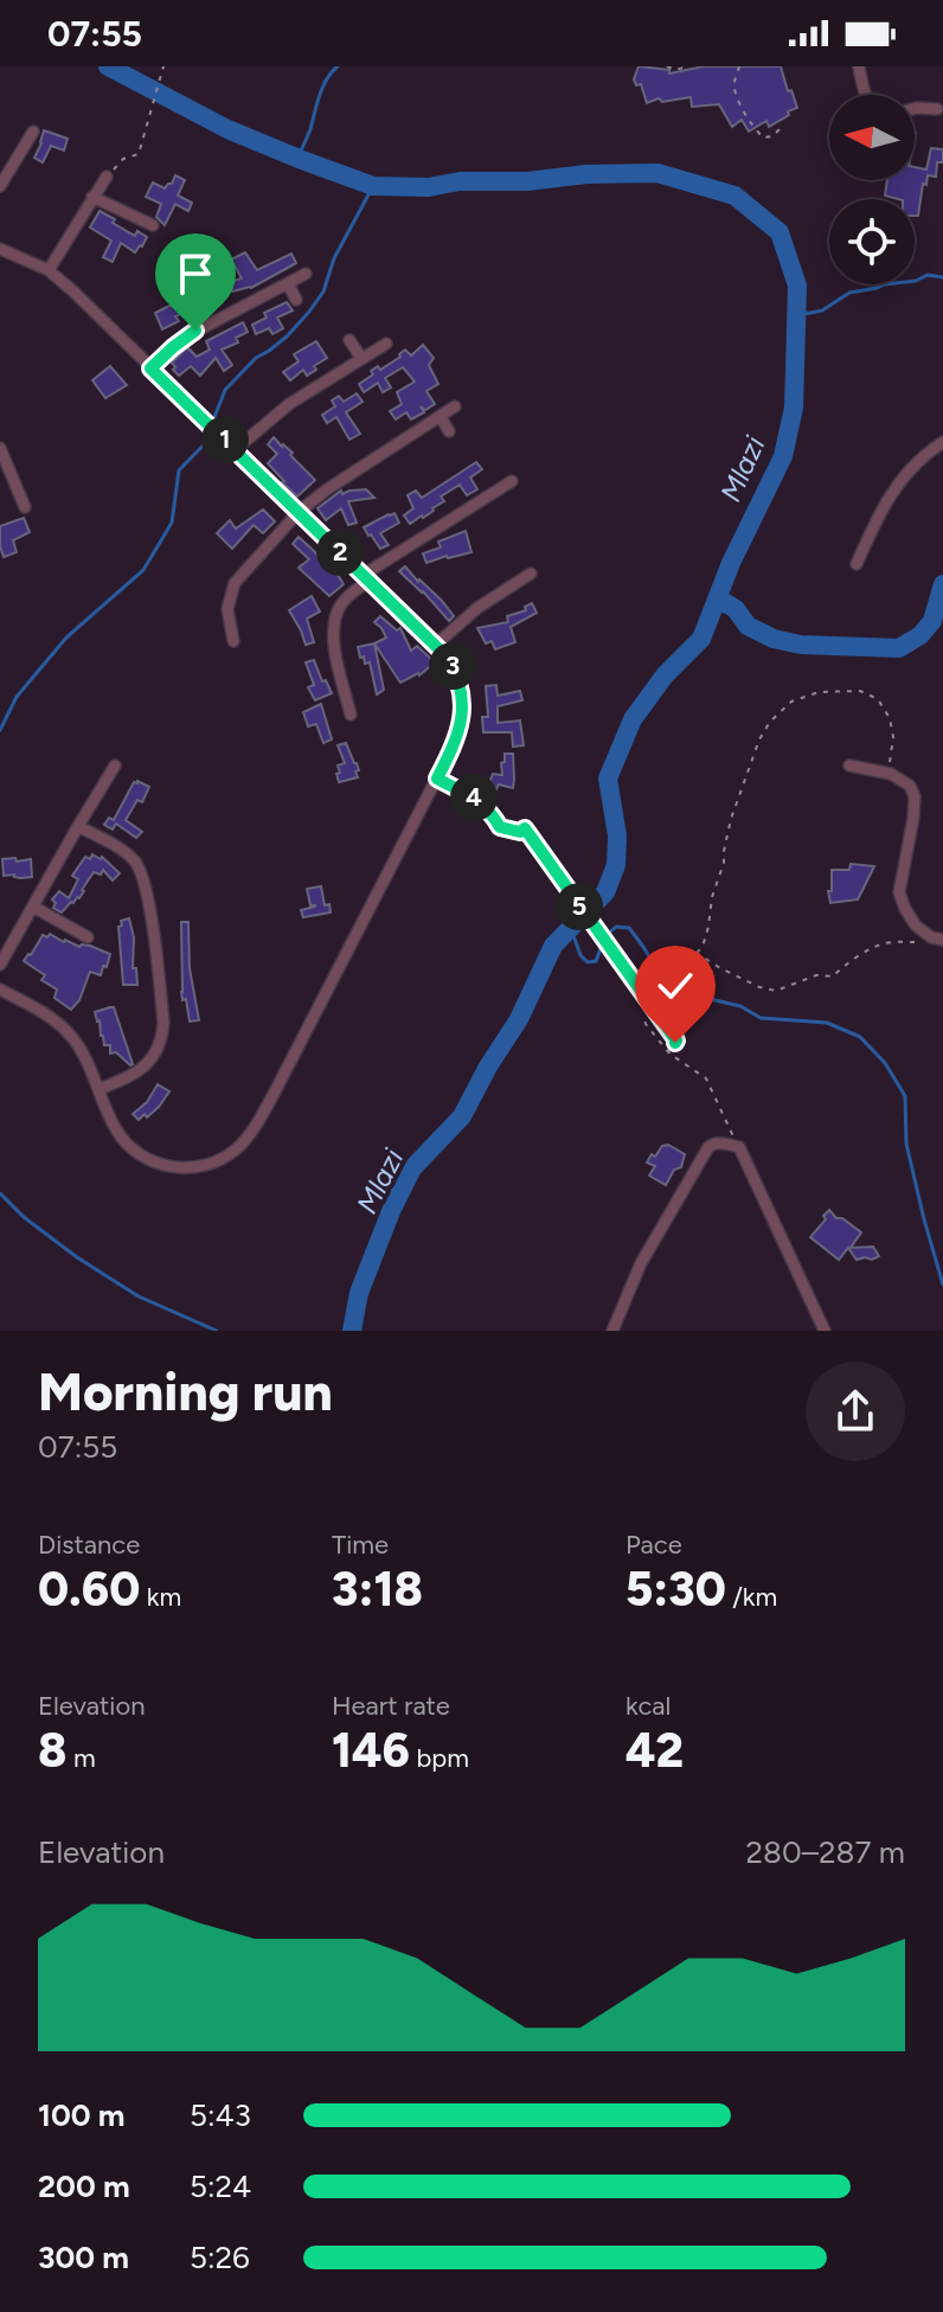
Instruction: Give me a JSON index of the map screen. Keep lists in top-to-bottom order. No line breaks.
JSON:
{"water":["Mlazi"],"north":"left","page":{"status":"07:55","pins":["1","2","3","4","5"],"heading":["Morning run","07:55"],"stats":[["Distance","0.60 km"],["Time","3:18"],["Pace","5:30 /km"],["Elevation","8 m"],["Heart rate","146 bpm"],["kcal","42"]],"chart":["Elevation","280–287 m"],"list":[{"name":"100 m","note":"5:43"},{"name":"200 m","note":"5:24"},{"name":"300 m","note":"5:26"}]}}
